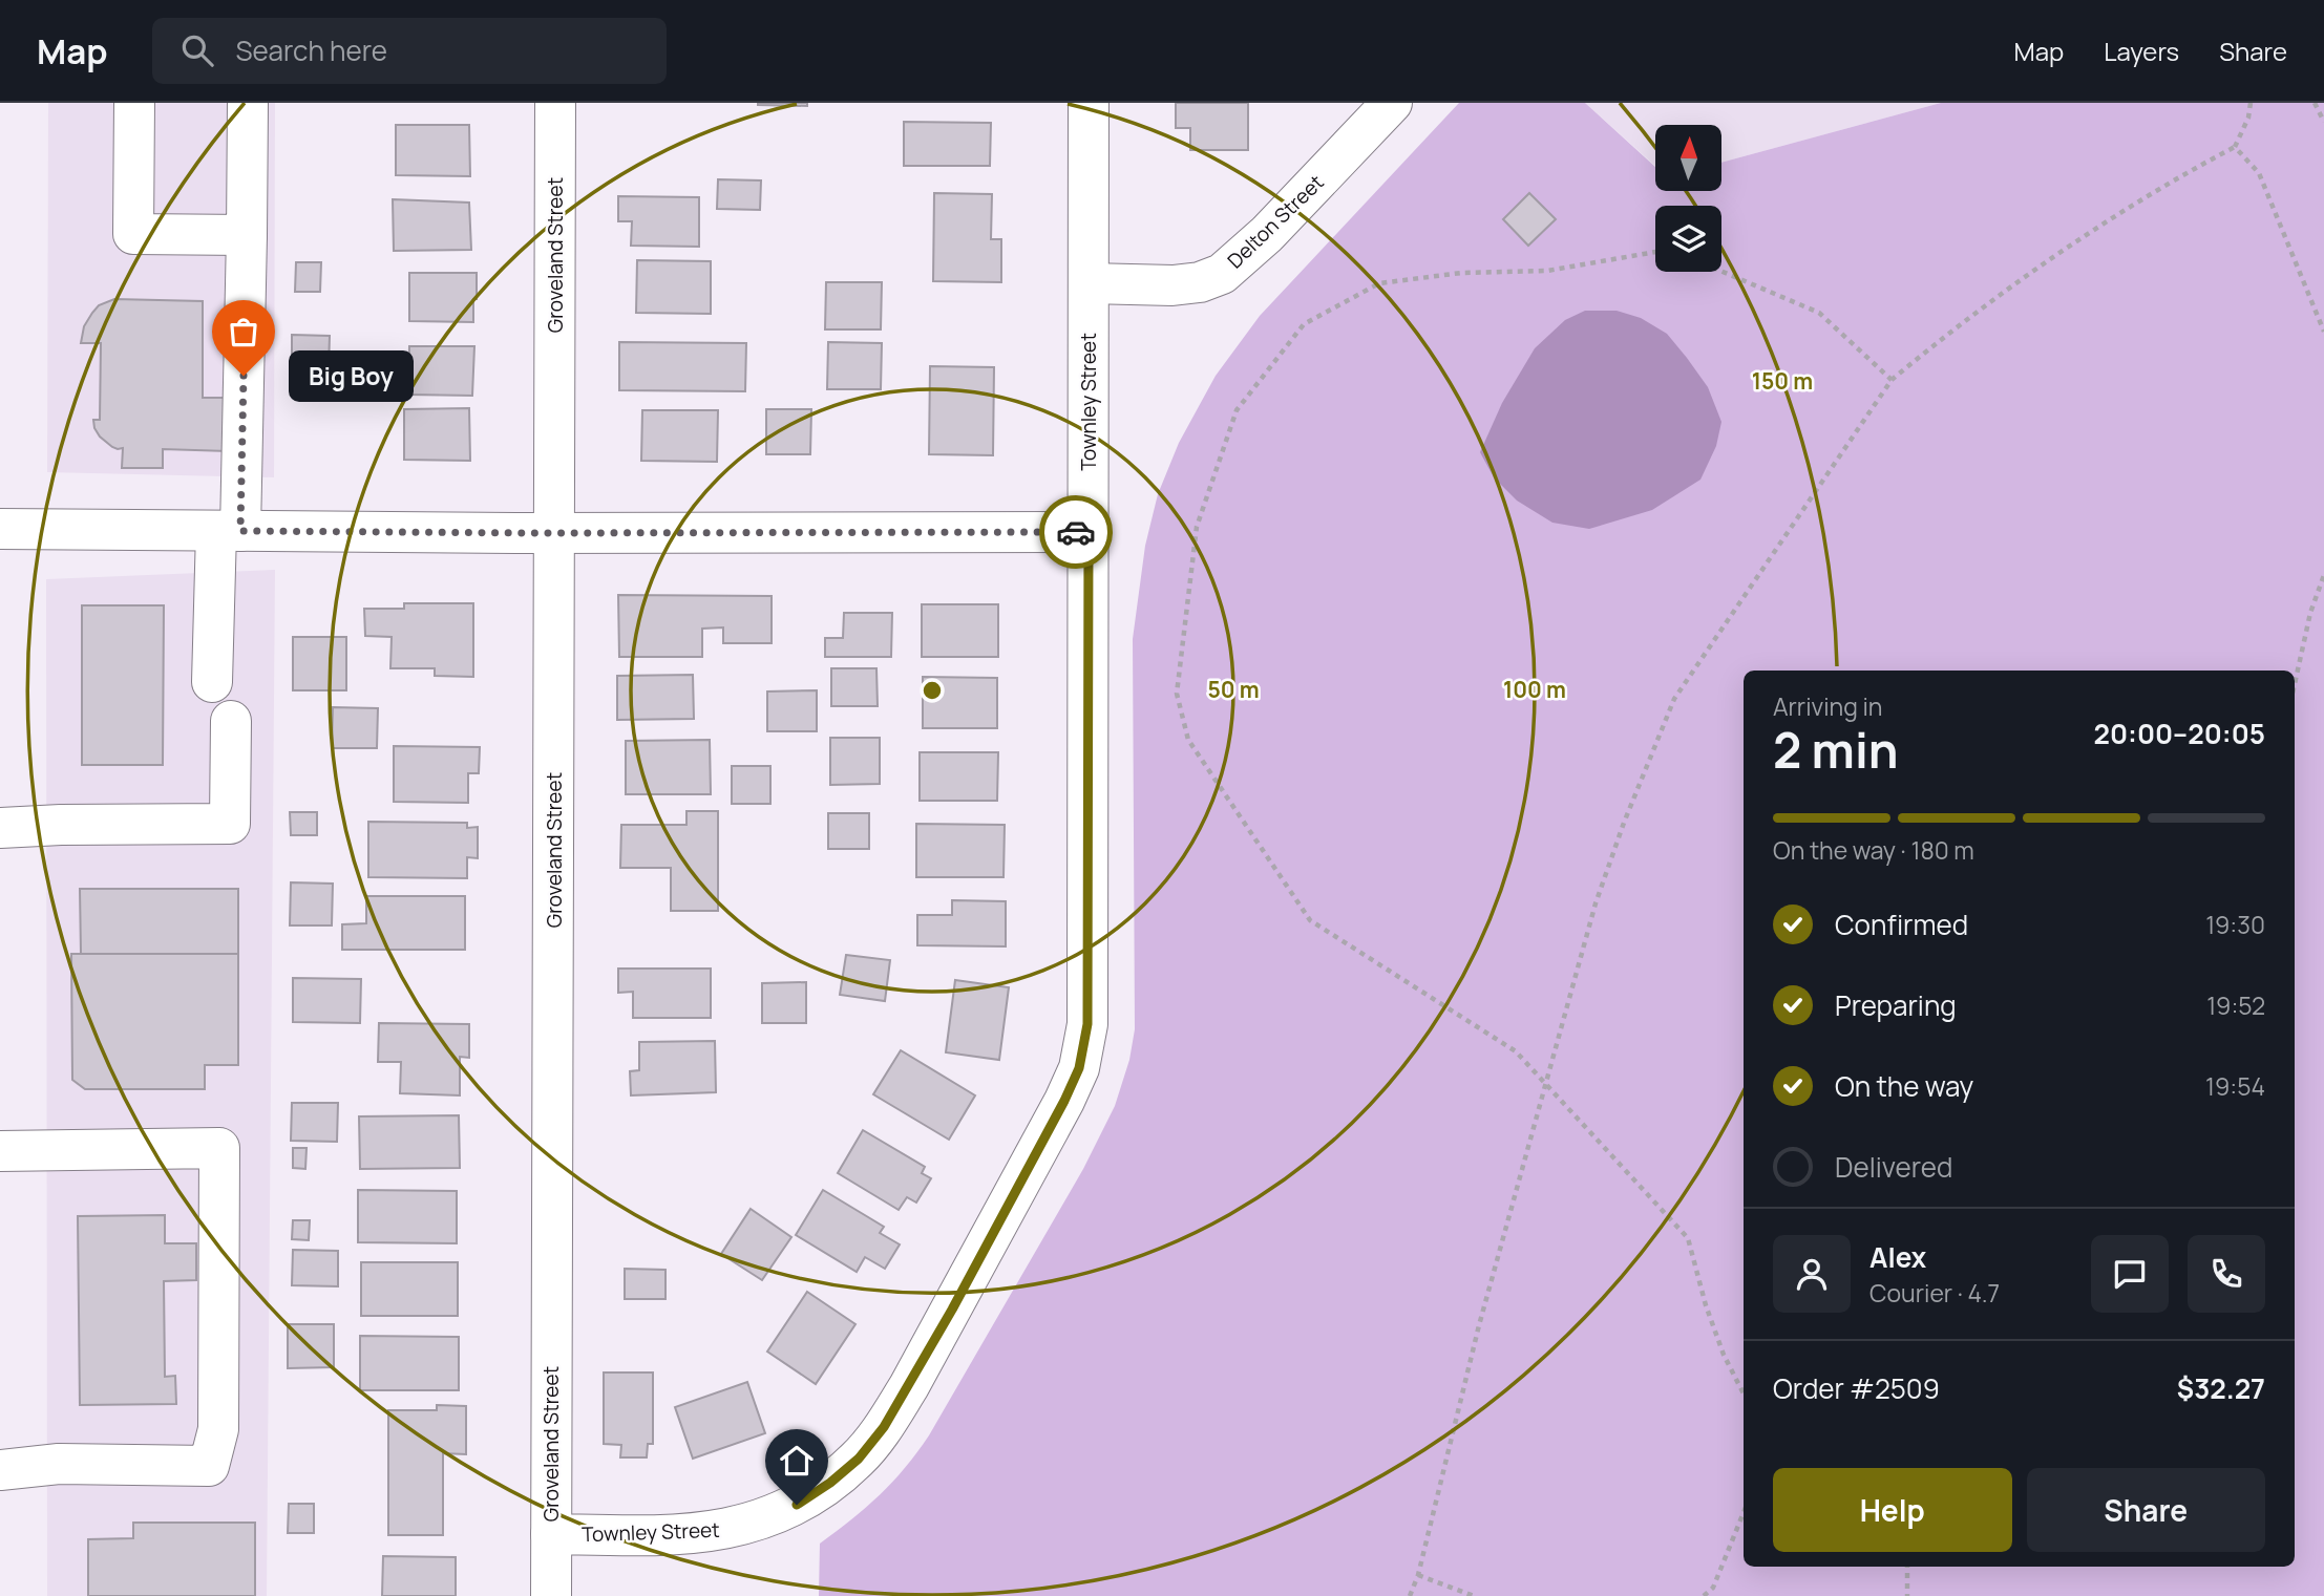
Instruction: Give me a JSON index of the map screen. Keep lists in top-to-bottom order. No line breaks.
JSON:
{"streets":{"street":["Delton Street","Groveland Street","Townley Street"]},"crossings":[["Delton Street","Townley Street"],["Groveland Street","Townley Street"]],"places":["Big Boy"],"north":"top","page":{"header":"Map","search":"Search here","nav":["Map","Layers","Share"],"bubble":"Big Boy","heading":["2 min","Arriving in","20:00–20:05"],"panel":["Alex","Courier · 4.7","Order #2509","$32.27"],"bar":"On the way · 180 m","list":[["Confirmed","19:30"],["Preparing","19:52"],["On the way","19:54"],"Delivered"],"buttons":["Help","Share"]},"rings":["150 m","50 m","100 m"]}
